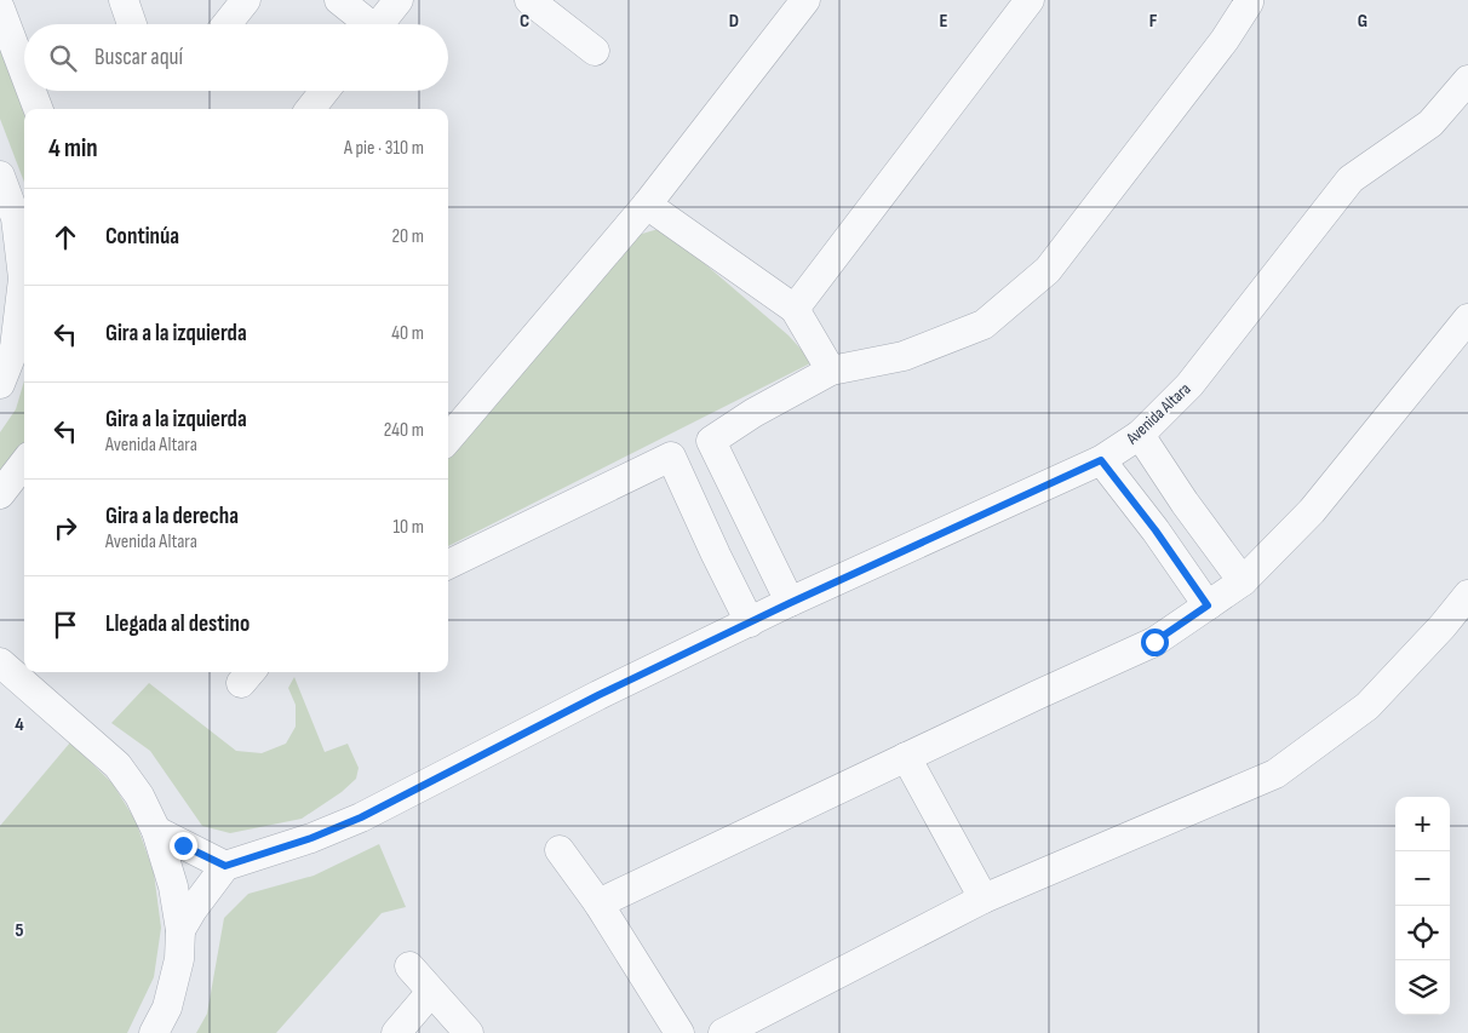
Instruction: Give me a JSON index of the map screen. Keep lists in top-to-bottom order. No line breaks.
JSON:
{"streets":{"street":["Avenida Altara"]},"page":{"search":"Buscar aquí","heading":["4 min","A pie · 310 m"],"list":[["Continúa","20 m"],["Gira a la izquierda","40 m"],["Gira a la izquierda","Avenida Altara","240 m"],["Gira a la derecha","Avenida Altara","10 m"],"Llegada al destino"],"map_buttons":["+","−"]},"grid":{"columns":["C","D","E","F","G"],"rows":["4","5"]}}
